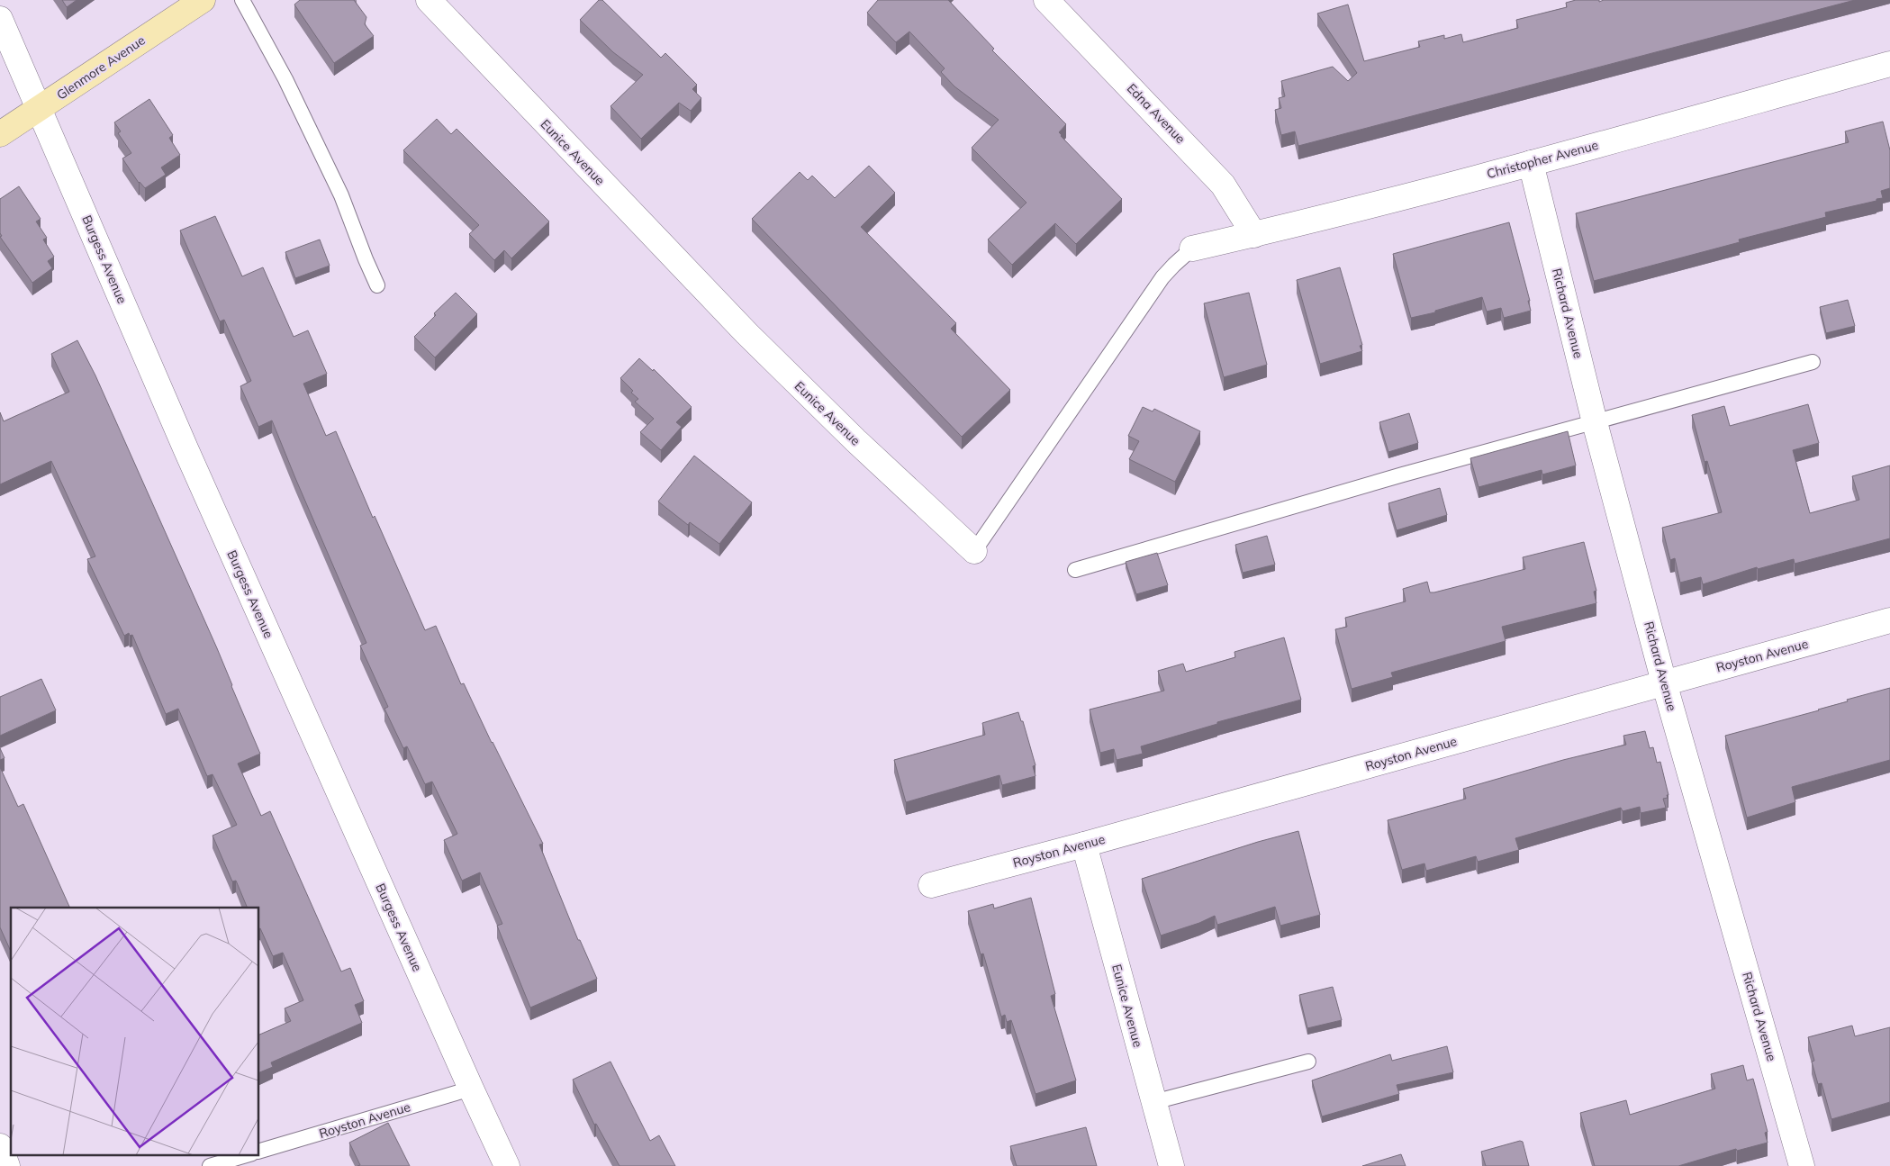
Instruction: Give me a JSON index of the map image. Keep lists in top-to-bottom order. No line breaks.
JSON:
{"streets":{"street":["Glenmore Avenue","Edna Avenue","Eunice Avenue","Christopher Avenue","Burgess Avenue","Richard Avenue","Royston Avenue"]},"crossings":[["Glenmore Avenue","Burgess Avenue"],["Edna Avenue","Christopher Avenue"],["Eunice Avenue","Christopher Avenue"],["Eunice Avenue","Royston Avenue"],["Christopher Avenue","Richard Avenue"],["Burgess Avenue","Royston Avenue"],["Richard Avenue","Royston Avenue"]]}
